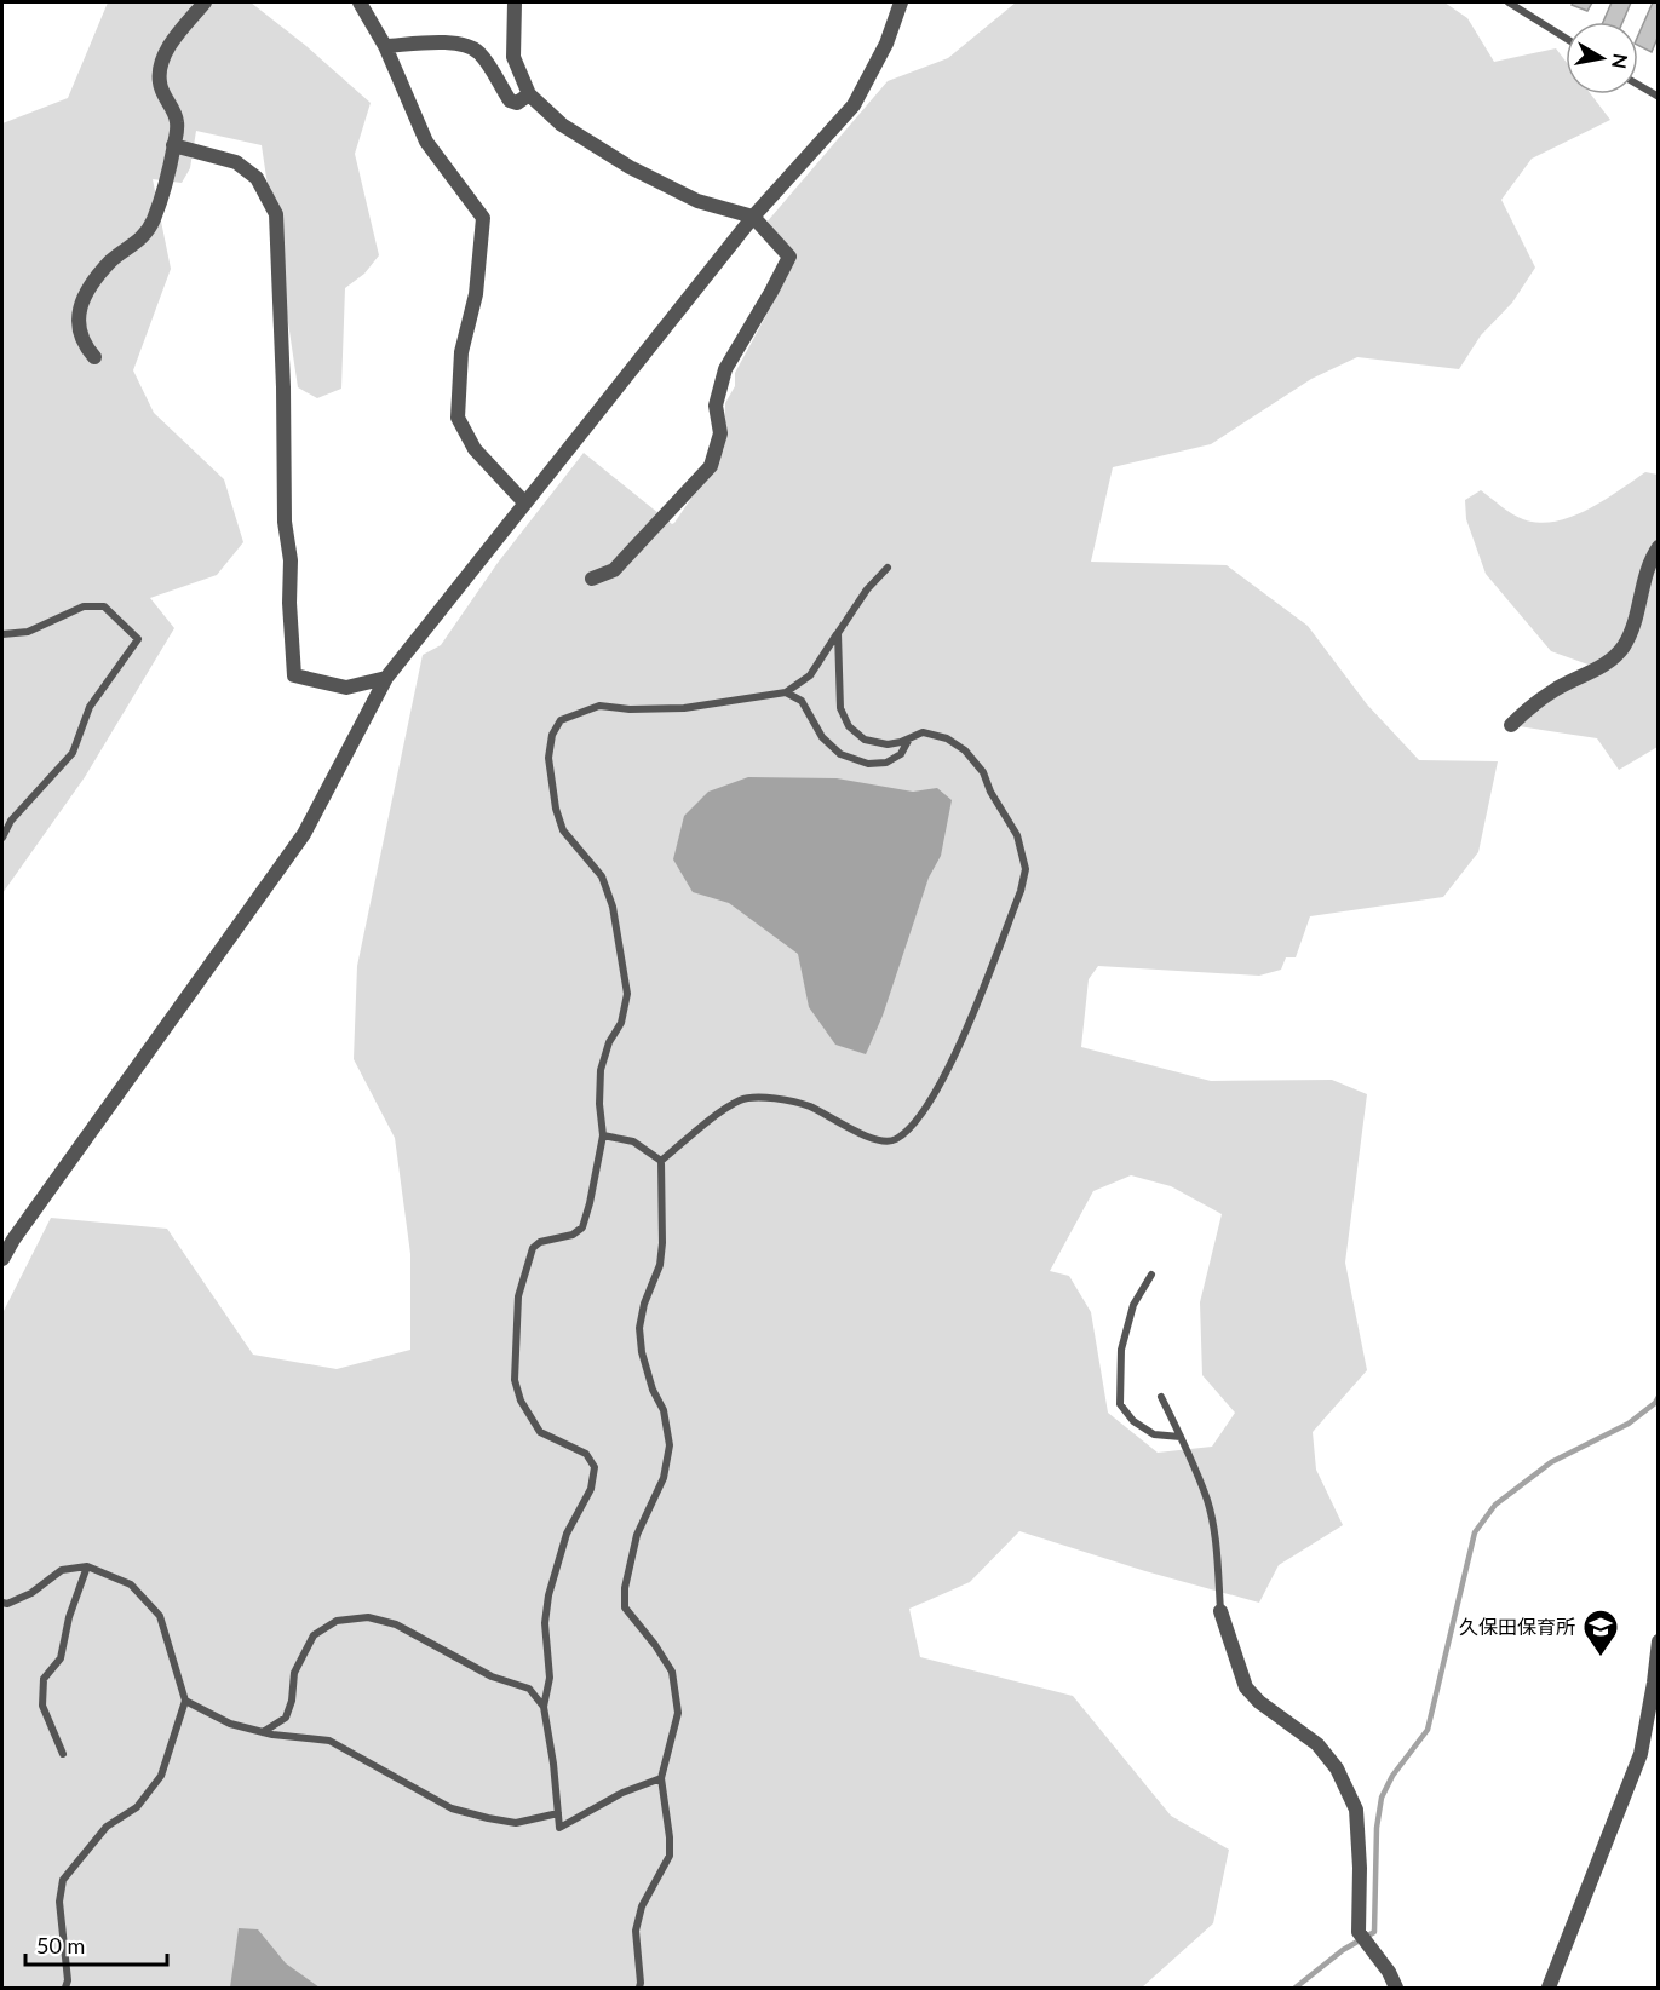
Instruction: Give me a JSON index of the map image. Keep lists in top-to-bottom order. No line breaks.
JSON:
{"places":{"school or university":["久保田保育所"]},"scale_bar":"50 m","north":"right"}
